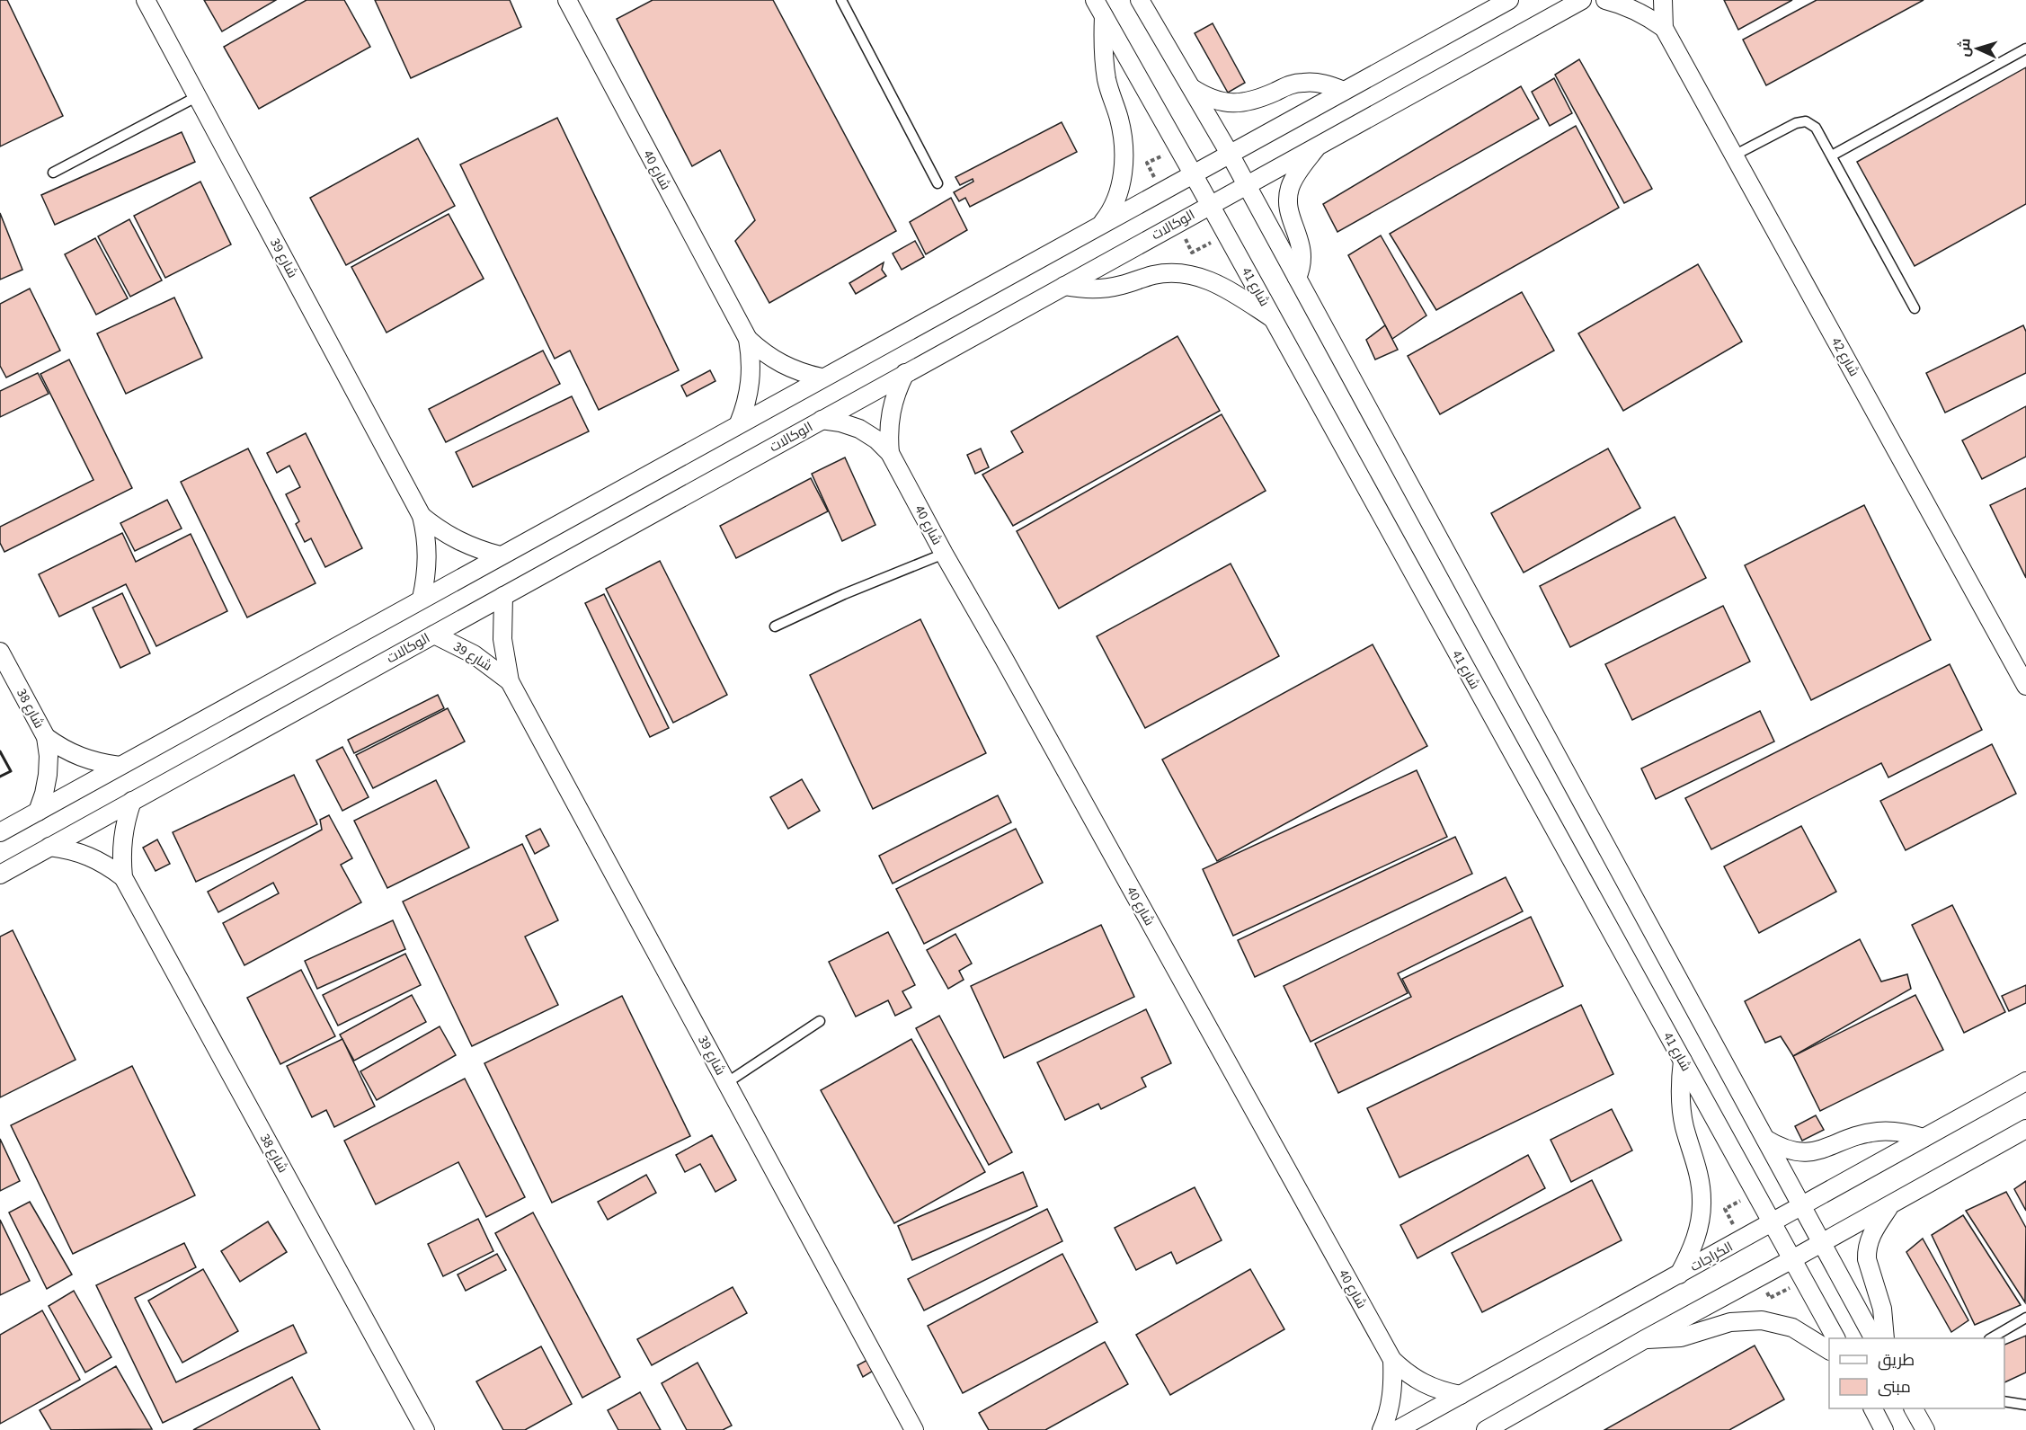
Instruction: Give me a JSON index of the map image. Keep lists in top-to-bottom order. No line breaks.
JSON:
{"streets":{"street":["شارع 40","الوكالات","شارع 39","شارع 41","شارع 42","شارع 38","الكراجات"]},"crossings":[["شارع 40","الوكالات"],["شارع 40","الكراجات"],["الوكالات","شارع 39"],["الوكالات","شارع 41"],["الوكالات","شارع 38"],["شارع 41","الكراجات"]],"legend":["طريق","مبنى"],"north":"left"}
